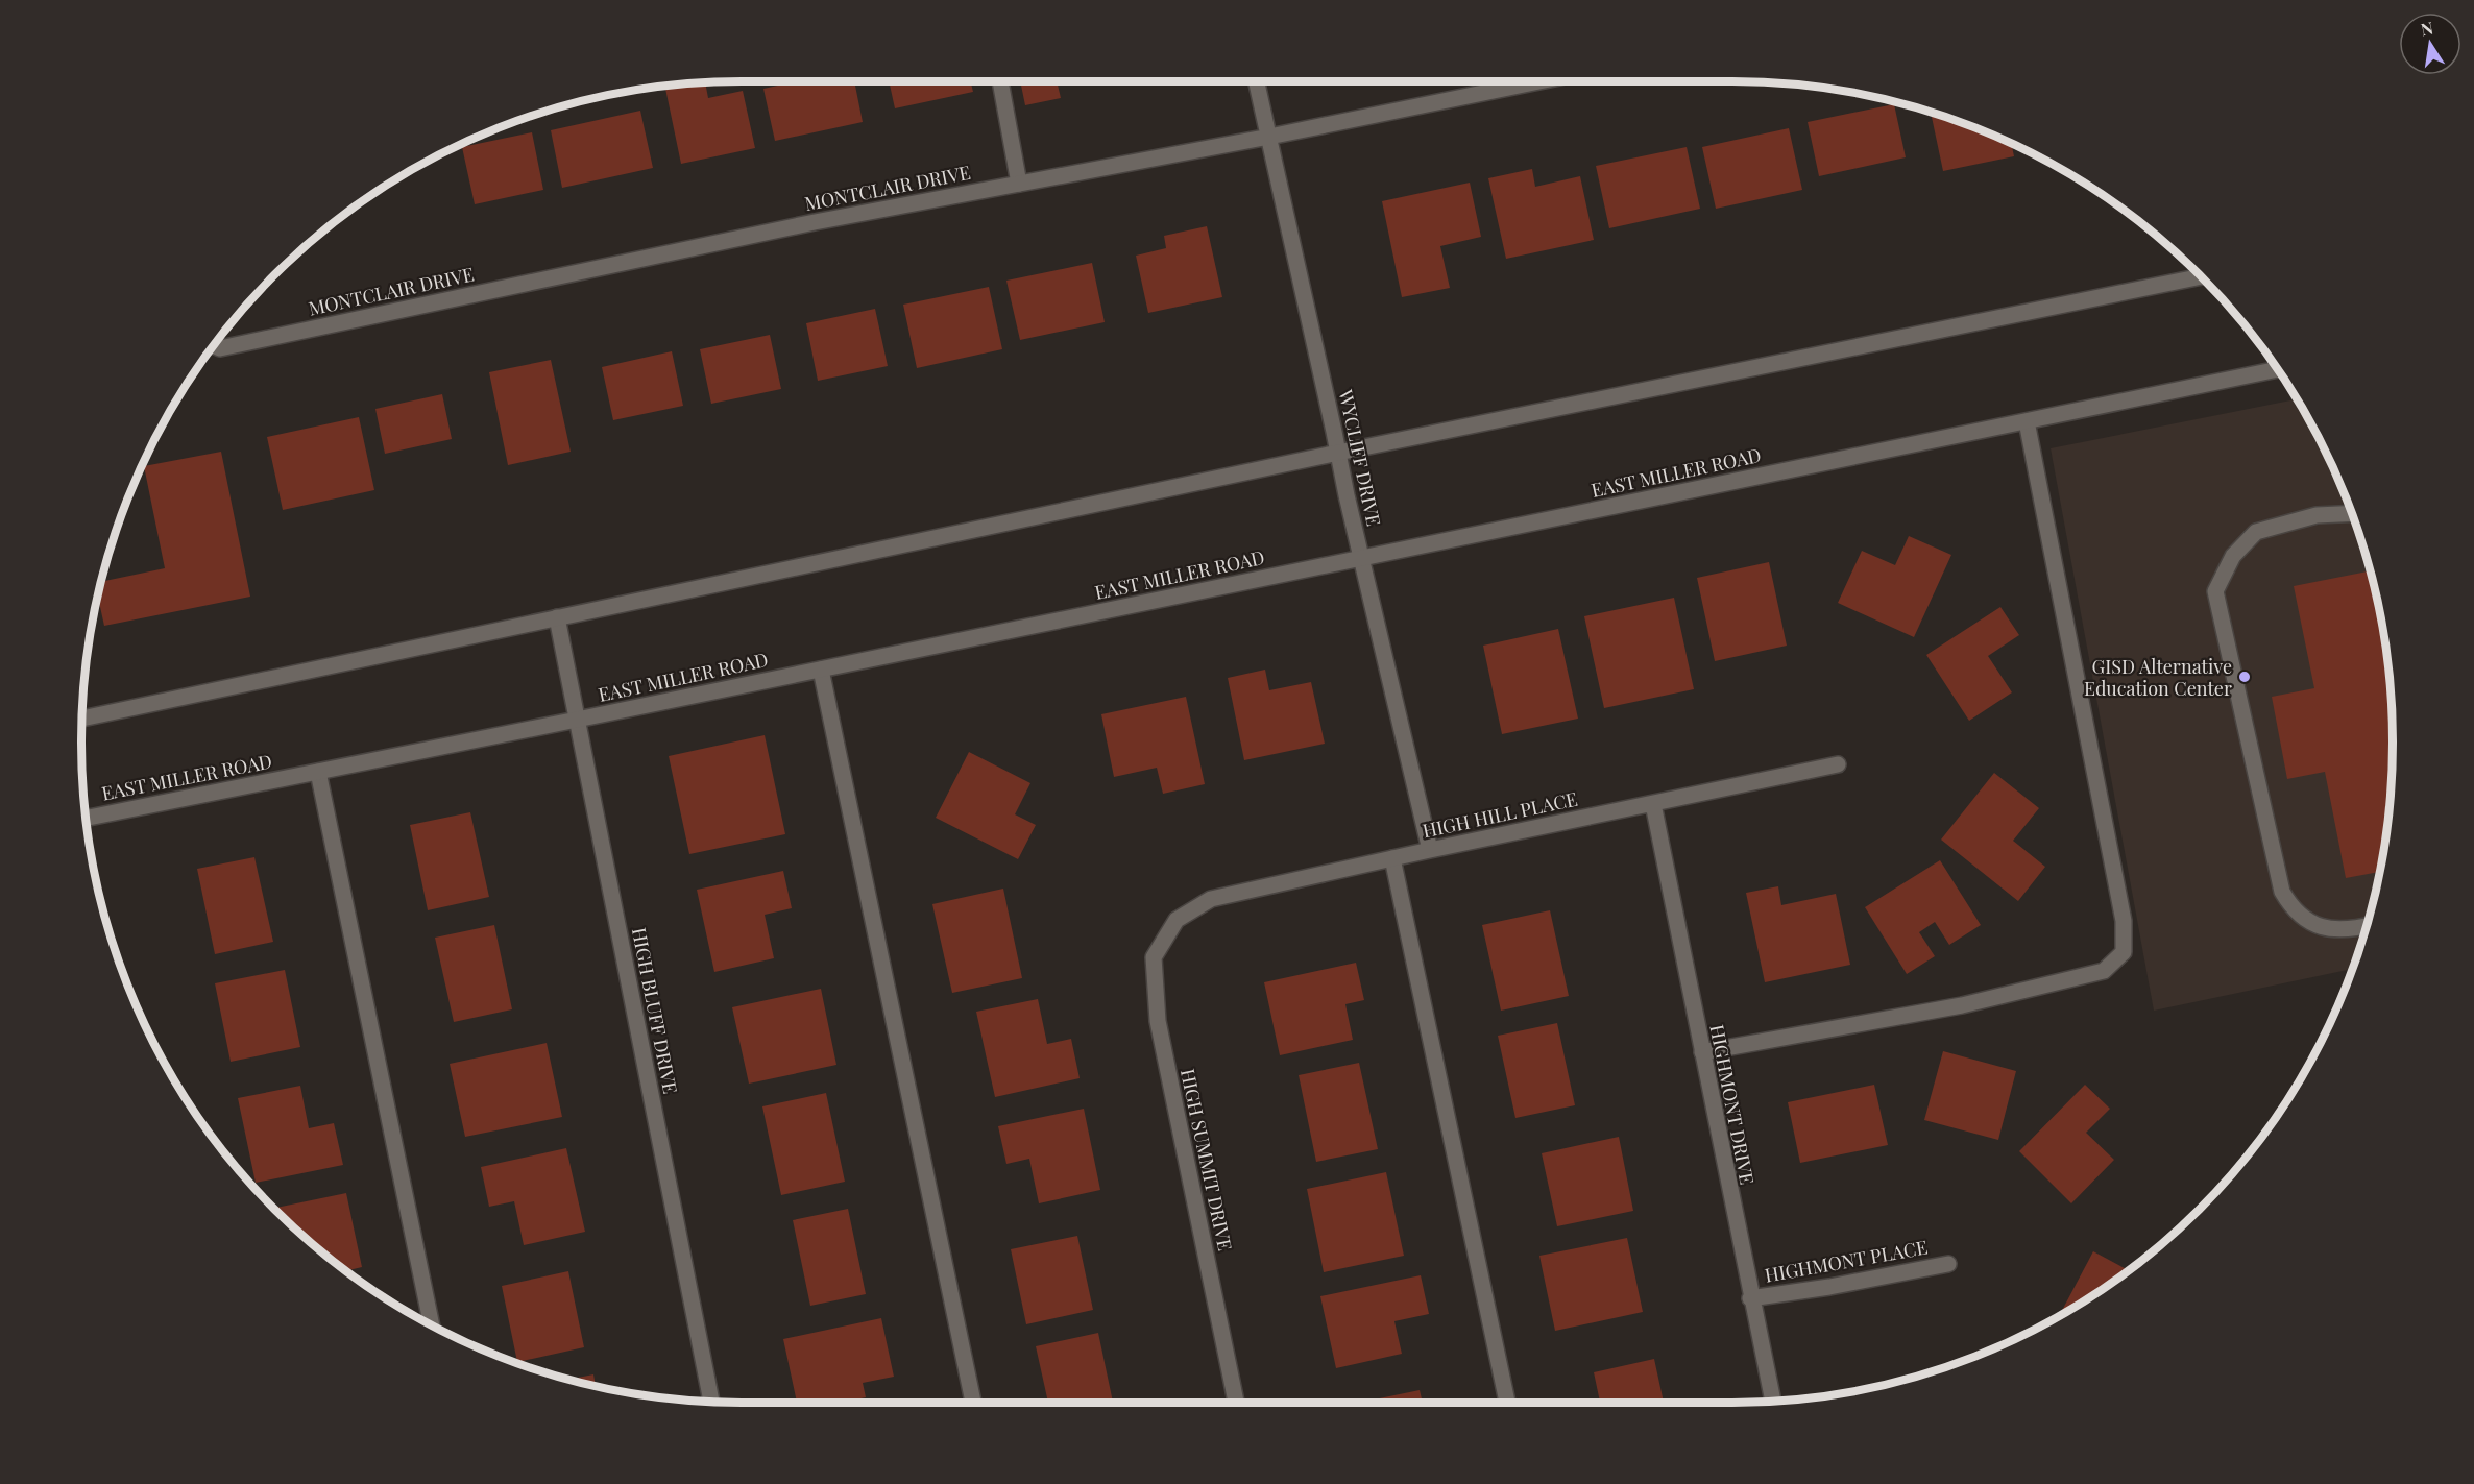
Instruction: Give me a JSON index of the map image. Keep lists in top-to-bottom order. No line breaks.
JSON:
{"streets":{"street":["MONTCLAIR DRIVE","WYCLIFF DRIVE","EAST MILLER ROAD","HIGH HILL PLACE","HIGH BLUFF DRIVE","HIGHMONT DRIVE","HIGH SUMMIT DRIVE","HIGHMONT PLACE"]},"crossings":[["MONTCLAIR DRIVE","WYCLIFF DRIVE"],["WYCLIFF DRIVE","EAST MILLER ROAD"],["WYCLIFF DRIVE","HIGH HILL PLACE"],["EAST MILLER ROAD","HIGH BLUFF DRIVE"],["HIGH HILL PLACE","HIGHMONT DRIVE"],["HIGH HILL PLACE","HIGH SUMMIT DRIVE"],["HIGHMONT DRIVE","HIGHMONT PLACE"]],"places":["GISD Alternative Education Center"],"north":"top"}
